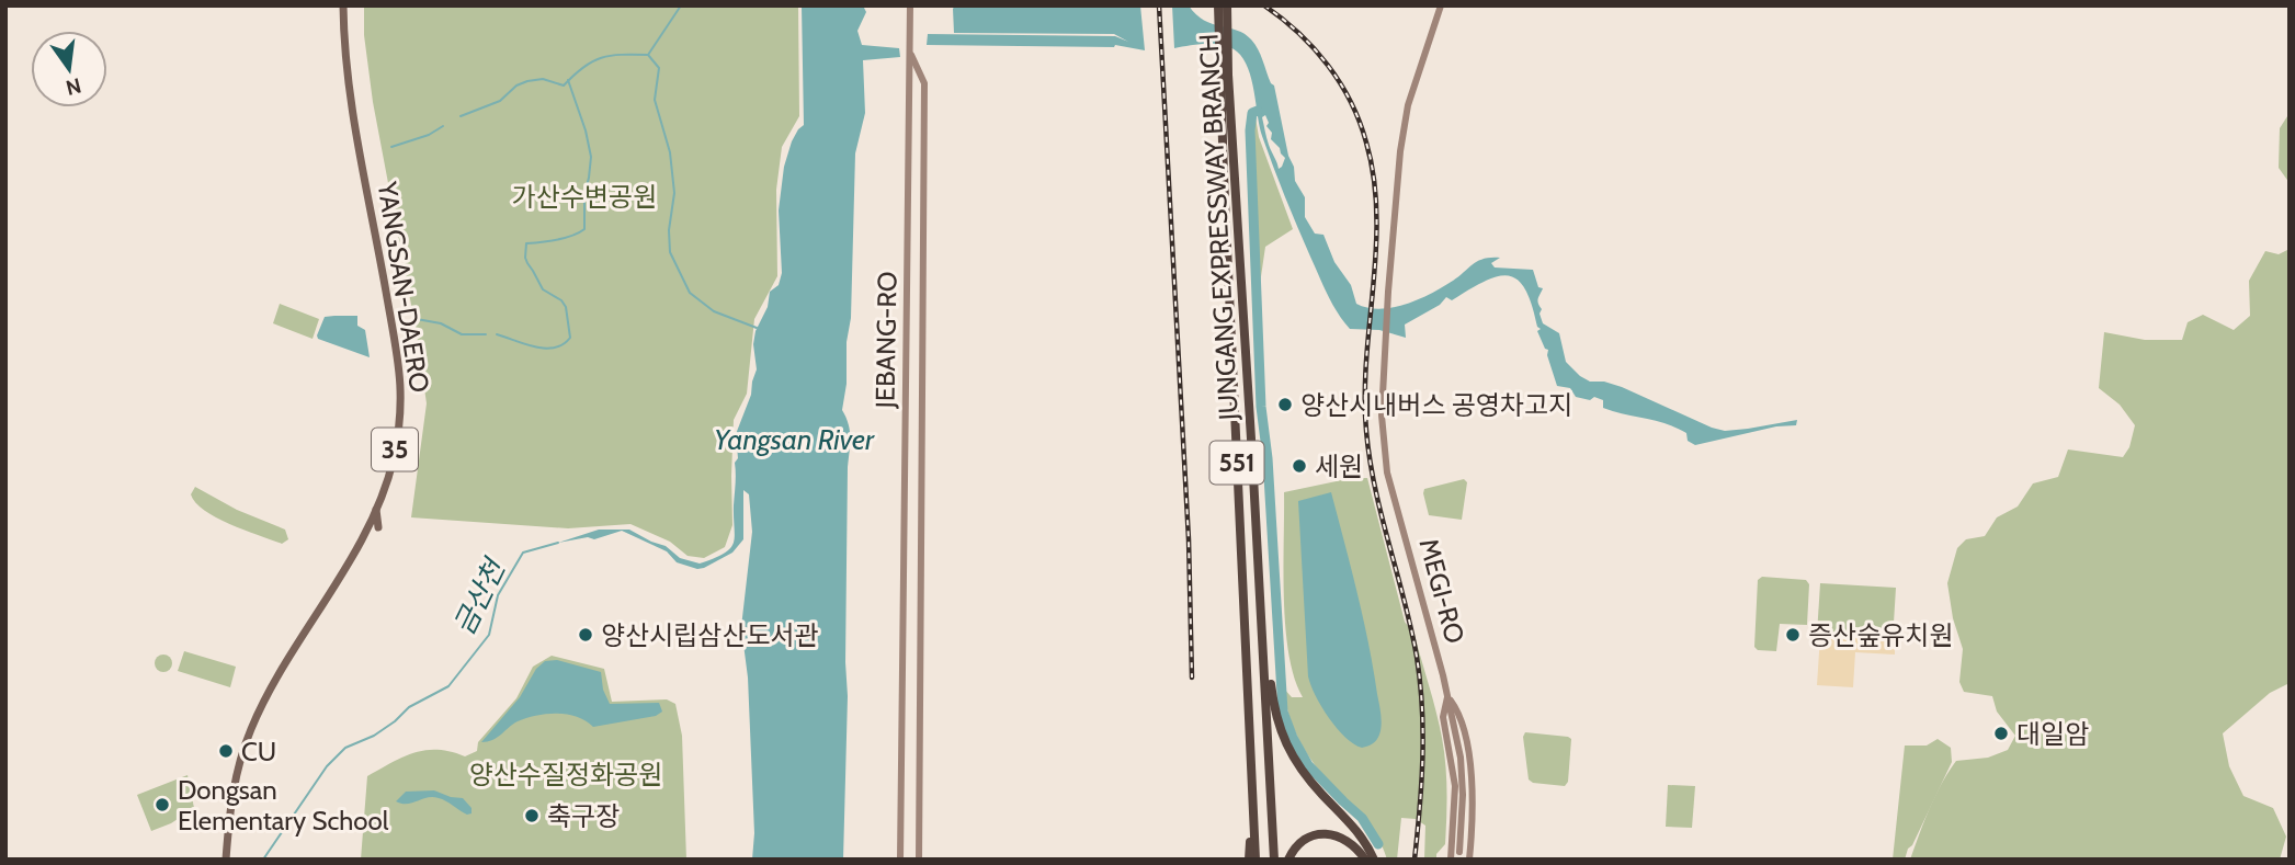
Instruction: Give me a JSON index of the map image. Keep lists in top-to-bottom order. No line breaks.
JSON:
{"streets":{"highway":["JUNGANG EXPRESSWAY BRANCH","551"],"main road":["YANGSAN-DAERO","35"],"street":["JEBANG-RO","MEGI-RO"]},"water":["Yangsan River","금산천"],"parks":["가산수변공원","양산수질정화공원"],"places":["양산시내버스 공영차고지","세원","양산시립삼산도서관","증산숲유치원","대일암","CU","Dongsan Elementary School","축구장"],"north":"bottom"}
